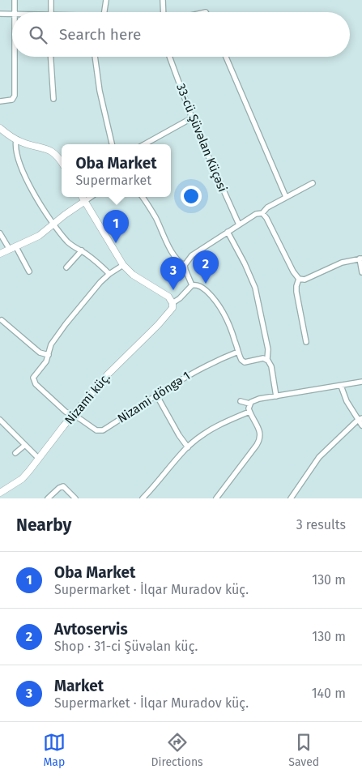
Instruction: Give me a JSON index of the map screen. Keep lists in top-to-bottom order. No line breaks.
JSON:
{"streets":{"street":["33-cü Şüvəlan Küçəsi","Nizami döngə 1","Nizami küç."]},"crossings":[["Nizami döngə 1","Nizami küç."]],"page":{"search":"Search here","popup":["Oba Market","Supermarket"],"pins":["1","2","3"],"heading":["Nearby","3 results"],"list":[{"mark":"1","name":"Oba Market","note":"Supermarket · İlqar Muradov küç.","value":"130 m"},{"mark":"2","name":"Avtoservis","note":"Shop · 31-ci Şüvəlan küç.","value":"130 m"},{"mark":"3","name":"Market","note":"Supermarket · İlqar Muradov küç.","value":"140 m"}],"nav":["Map","Directions","Saved"]}}
